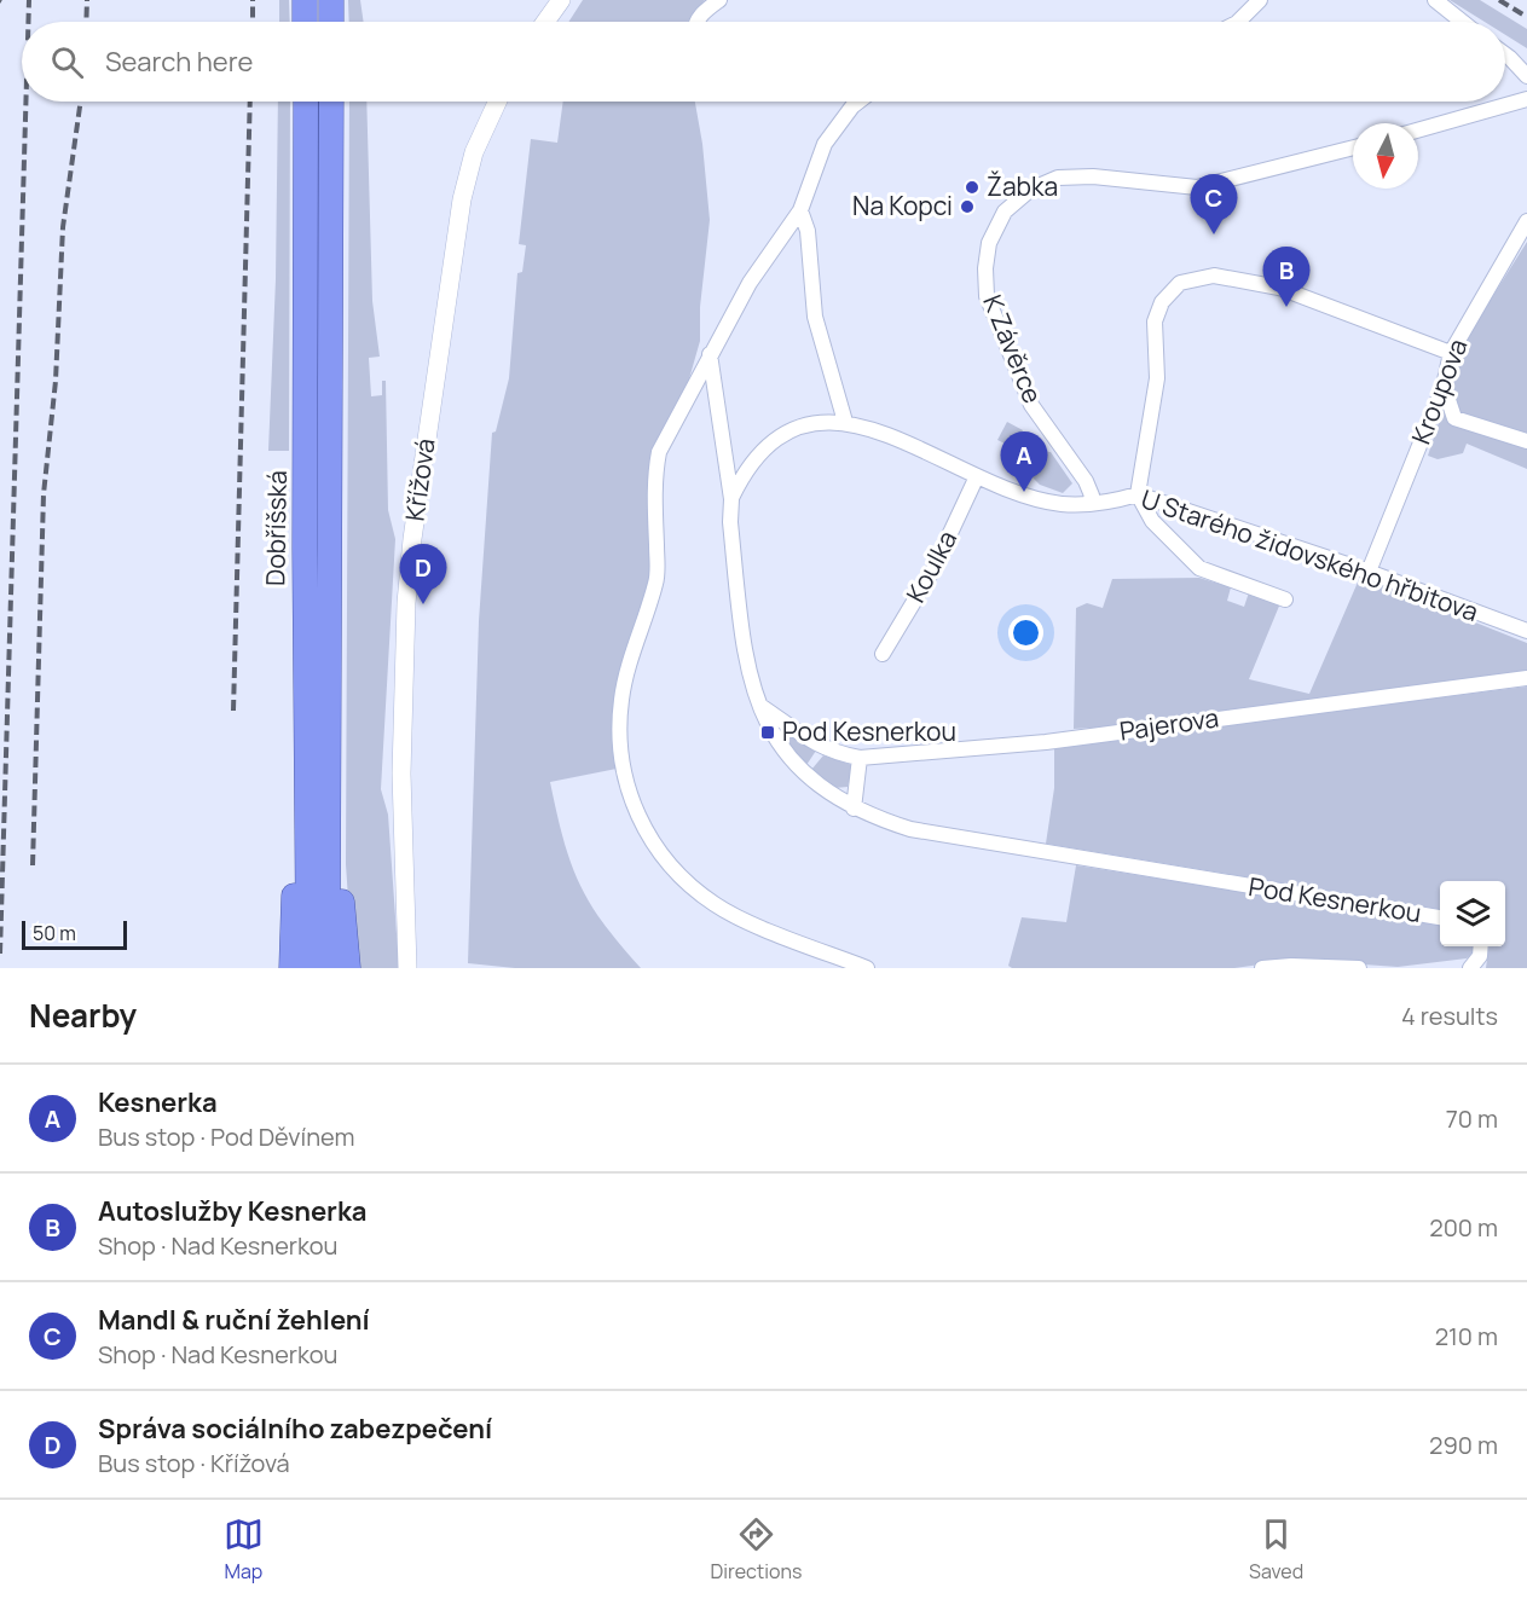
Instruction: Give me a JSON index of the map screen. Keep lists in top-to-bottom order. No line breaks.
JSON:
{"streets":{"highway":["Dobříšská"],"street":["K Závěrce","Kroupova","Křížová","U Starého židovského hřbitova","Koulka","Pajerova","Pod Kesnerkou"]},"crossings":[["K Závěrce","U Starého židovského hřbitova"],["Kroupova","U Starého židovského hřbitova"],["U Starého židovského hřbitova","Koulka"]],"places":{"other":["Žabka","Na Kopci"],"transit":["Pod Kesnerkou"]},"scale_bar":"50 m","north":"bottom","page":{"search":"Search here","pins":["C","B","A","D"],"scale":"50 m","heading":["Nearby","4 results"],"list":[{"mark":"A","name":"Kesnerka","note":"Bus stop · Pod Děvínem","value":"70 m"},{"mark":"B","name":"Autoslužby Kesnerka","note":"Shop · Nad Kesnerkou","value":"200 m"},{"mark":"C","name":"Mandl & ruční žehlení","note":"Shop · Nad Kesnerkou","value":"210 m"},{"mark":"D","name":"Správa sociálního zabezpečení","note":"Bus stop · Křížová","value":"290 m"}],"nav":["Map","Directions","Saved"]}}
